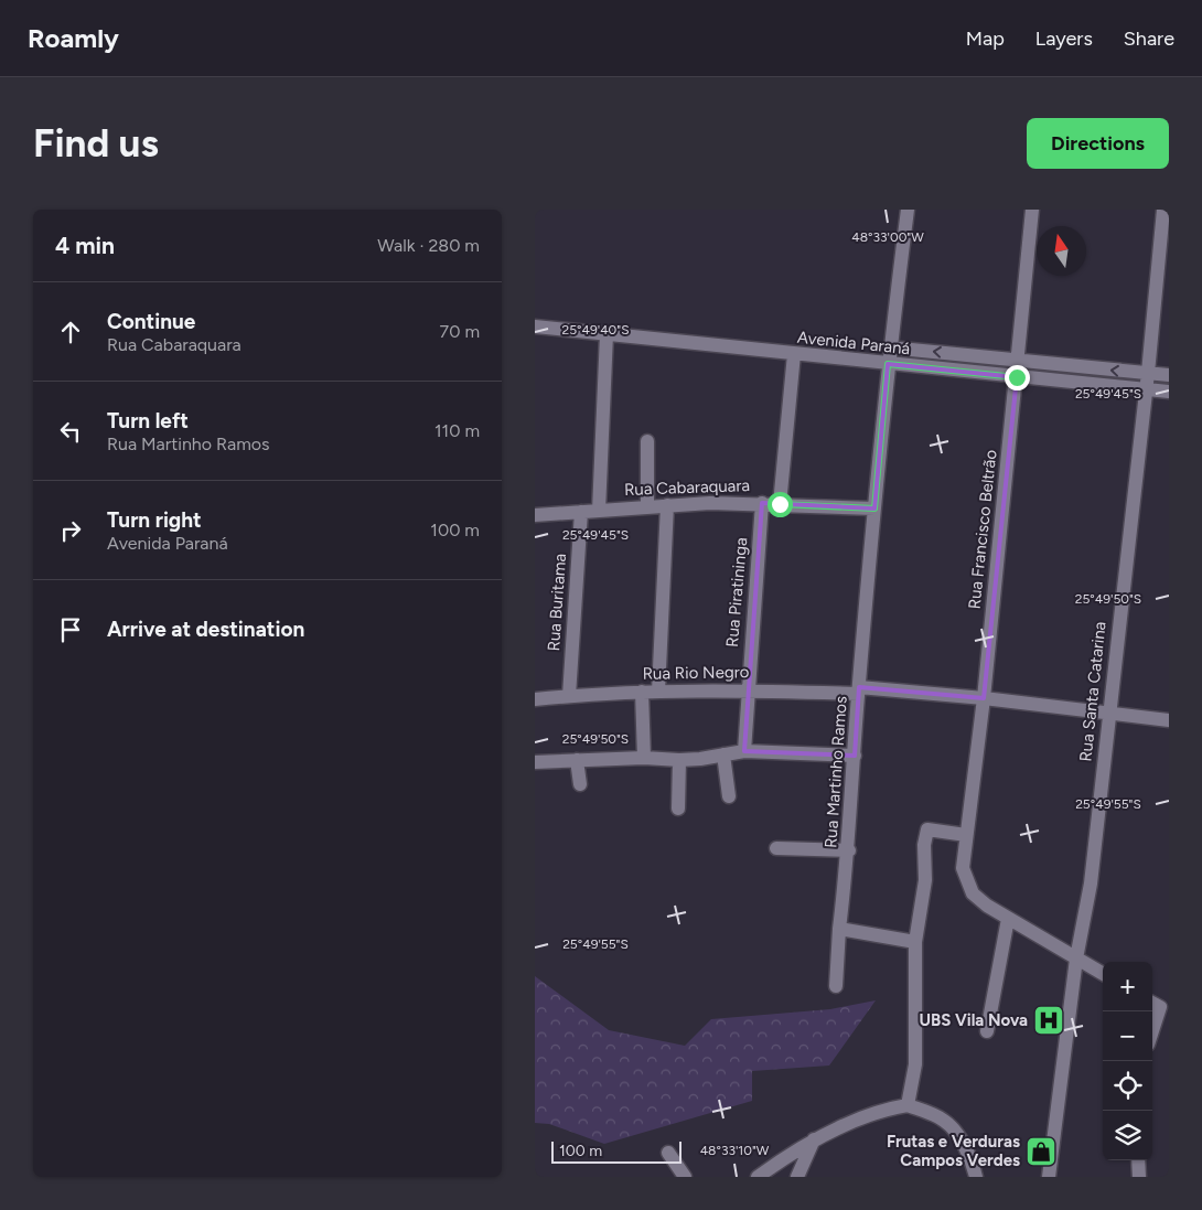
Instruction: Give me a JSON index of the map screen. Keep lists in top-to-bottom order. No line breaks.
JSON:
{"streets":{"street":["Avenida Paraná","Rua Cabaraquara","Rua Francisco Beltrão","Rua Piratininga","Rua Buritama","Rua Rio Negro","Rua Santa Catarina","Rua Martinho Ramos"]},"crossings":[["Avenida Paraná","Rua Francisco Beltrão"],["Avenida Paraná","Rua Santa Catarina"],["Avenida Paraná","Rua Martinho Ramos"],["Rua Cabaraquara","Rua Piratininga"],["Rua Cabaraquara","Rua Buritama"],["Rua Cabaraquara","Rua Martinho Ramos"],["Rua Francisco Beltrão","Rua Rio Negro"],["Rua Francisco Beltrão","Rua Santa Catarina"],["Rua Piratininga","Rua Rio Negro"],["Rua Buritama","Rua Rio Negro"],["Rua Rio Negro","Rua Santa Catarina"],["Rua Rio Negro","Rua Martinho Ramos"]],"places":{"hospital":["UBS Vila Nova"],"shop":["Frutas e Verduras Campos Verdes"]},"scale_bar":"100 m","north":"top","page":{"header":"Roamly","nav":["Map","Layers","Share"],"buttons":"Directions","title":"Find us","heading":["4 min","Walk · 280 m"],"list":[["Continue","Rua Cabaraquara","70 m"],["Turn left","Rua Martinho Ramos","110 m"],["Turn right","Avenida Paraná","100 m"],"Arrive at destination"],"map_buttons":["+","−"],"scale":"100 m"},"coordinates":["48°33'00\"W","25°49'40\"S","25°49'45\"S","25°49'50\"S","25°49'55\"S","48°33'10\"W"]}
